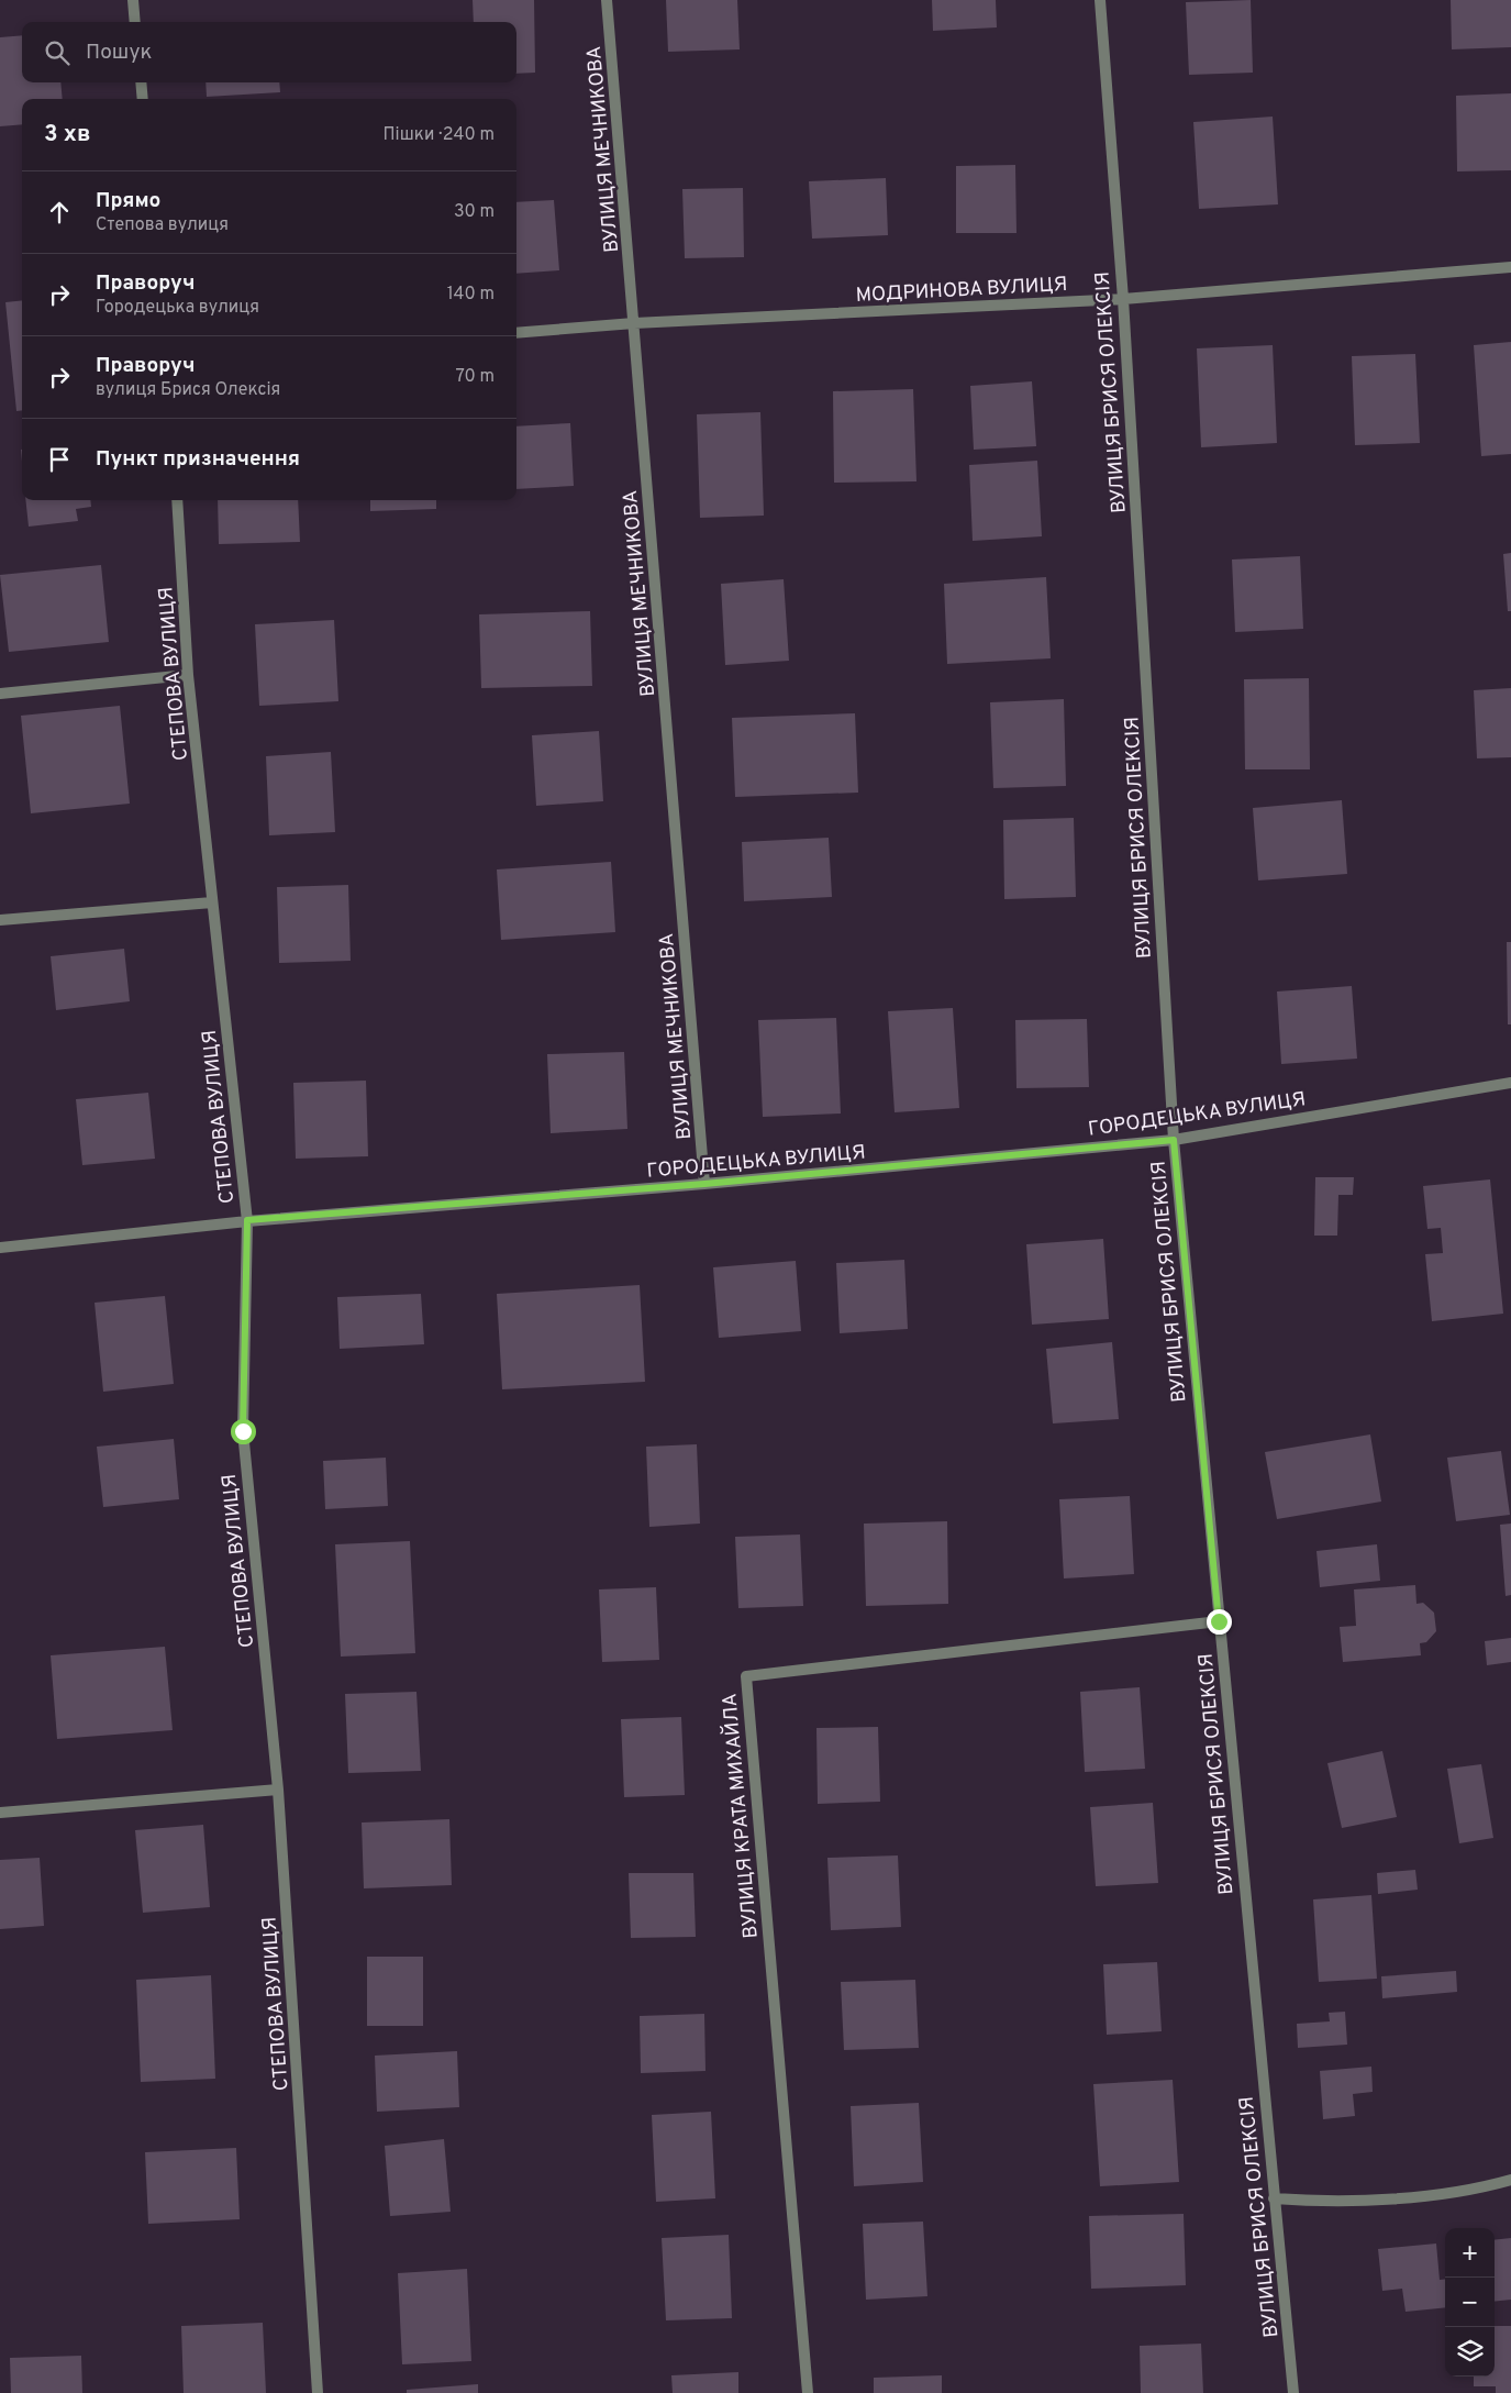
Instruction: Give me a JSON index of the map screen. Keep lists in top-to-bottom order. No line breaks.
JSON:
{"streets":{"street":["ВУЛИЦЯ МЕЧНИКОВА","МОДРИНОВА ВУЛИЦЯ","ВУЛИЦЯ БРИСЯ ОЛЕКСІЯ","СТЕПОВА ВУЛИЦЯ","ГОРОДЕЦЬКА ВУЛИЦЯ","ВУЛИЦЯ КРАТА МИХАЙЛА"]},"crossings":[["ВУЛИЦЯ МЕЧНИКОВА","МОДРИНОВА ВУЛИЦЯ"],["ВУЛИЦЯ МЕЧНИКОВА","ГОРОДЕЦЬКА ВУЛИЦЯ"],["МОДРИНОВА ВУЛИЦЯ","ВУЛИЦЯ БРИСЯ ОЛЕКСІЯ"],["ВУЛИЦЯ БРИСЯ ОЛЕКСІЯ","ГОРОДЕЦЬКА ВУЛИЦЯ"],["ВУЛИЦЯ БРИСЯ ОЛЕКСІЯ","ВУЛИЦЯ КРАТА МИХАЙЛА"],["СТЕПОВА ВУЛИЦЯ","ГОРОДЕЦЬКА ВУЛИЦЯ"]],"page":{"search":"Пошук","heading":["3 хв","Пішки · 240 m"],"list":[["Прямо","Степова вулиця","30 m"],["Праворуч","Городецька вулиця","140 m"],["Праворуч","вулиця Брися Олексія","70 m"],"Пункт призначення"],"map_buttons":["+","−"]}}
